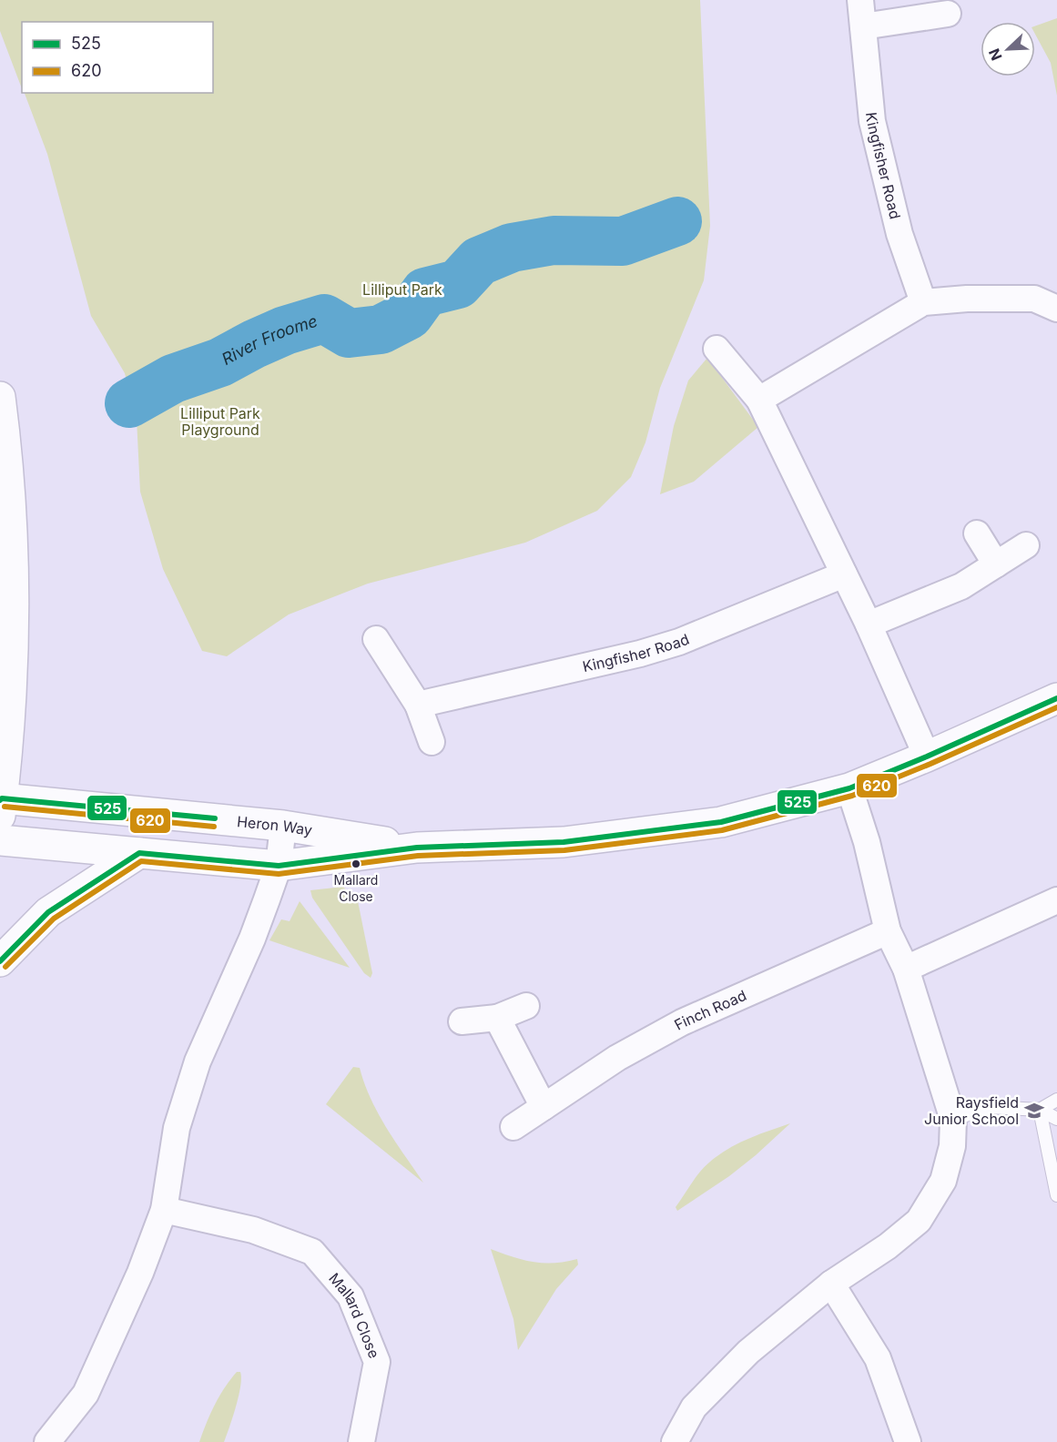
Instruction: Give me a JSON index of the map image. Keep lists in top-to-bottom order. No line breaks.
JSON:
{"streets":{"street":["Kingfisher Road","Heron Way","Finch Road","Mallard Close"]},"water":["River Froome"],"parks":["Lilliput Park","Lilliput Park Playground"],"places":{"other":["Mallard Close"],"school or university":["Raysfield Junior School"]},"lines":["transit line 525","transit line 620"],"legend":["525","620"],"north":"bottom left"}
